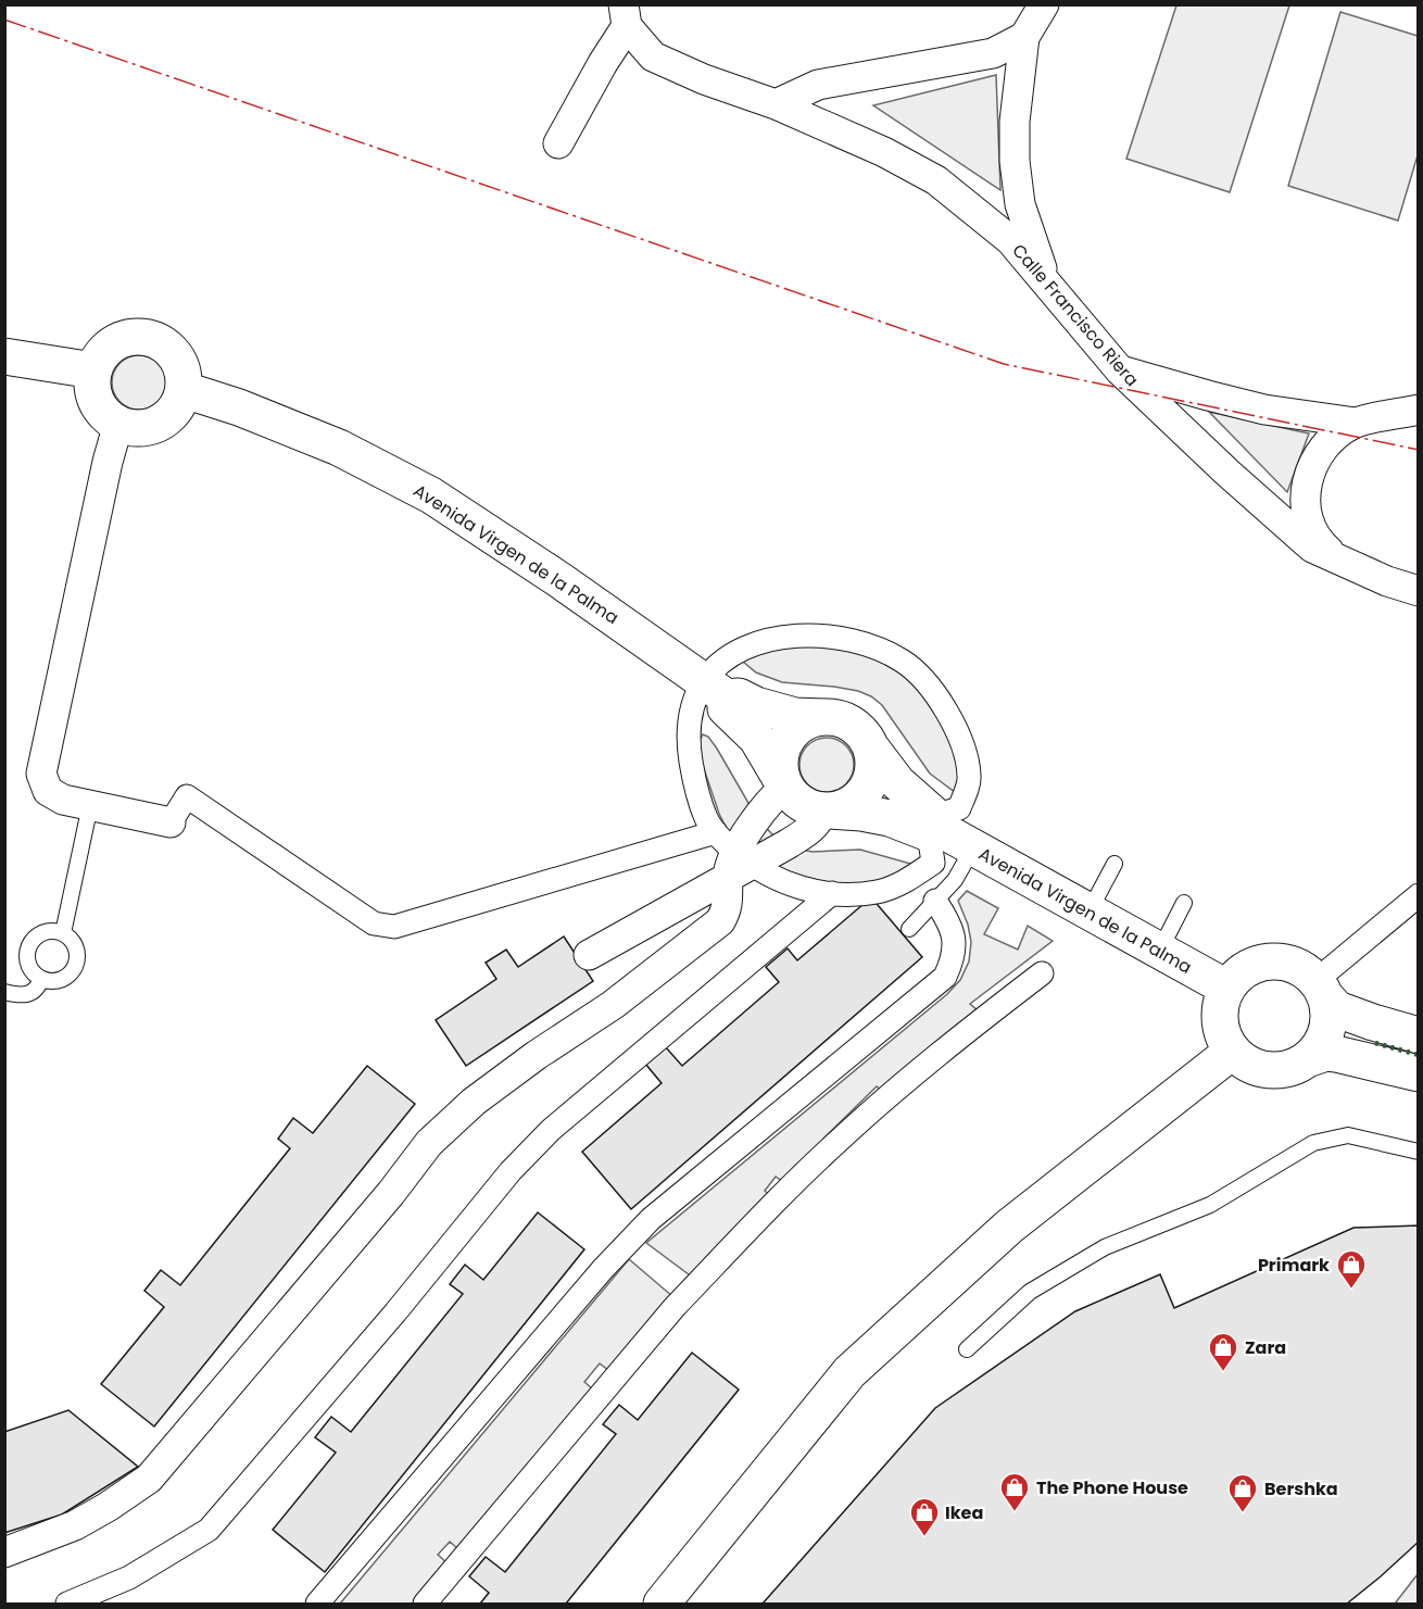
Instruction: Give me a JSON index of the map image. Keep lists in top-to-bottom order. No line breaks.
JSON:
{"streets":{"street":["Calle Francisco Riera","Avenida Virgen de la Palma"]},"places":{"shop":["Primark","Zara","The Phone House","Bershka","Ikea"]}}
